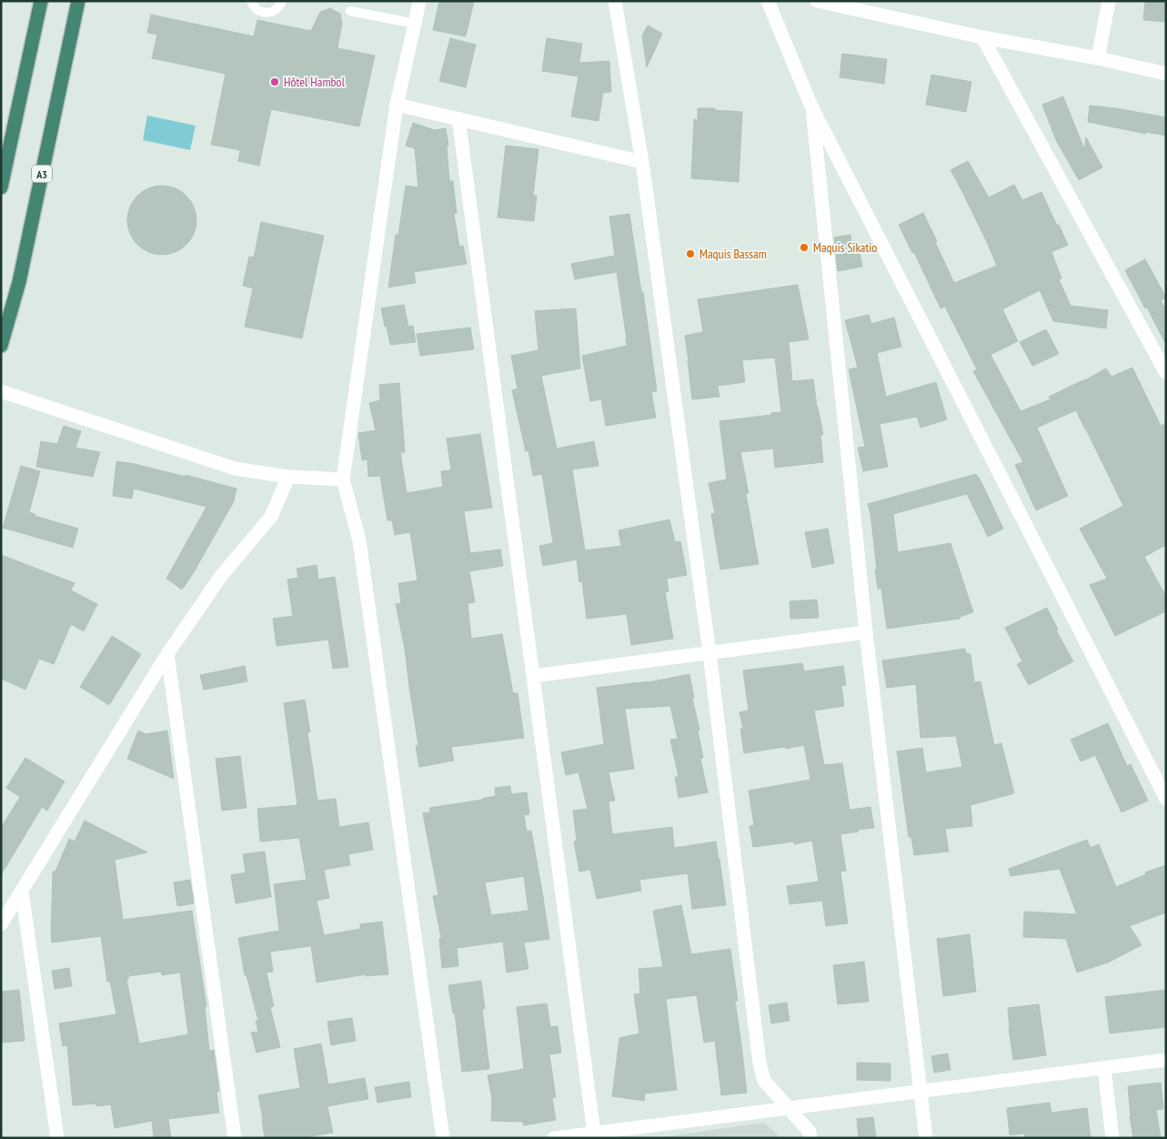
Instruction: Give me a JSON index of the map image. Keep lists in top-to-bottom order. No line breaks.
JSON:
{"streets":{"highway":["A3"]},"places":["Hôtel Hambol","Maquis Sikatio","Maquis Bassam"]}
